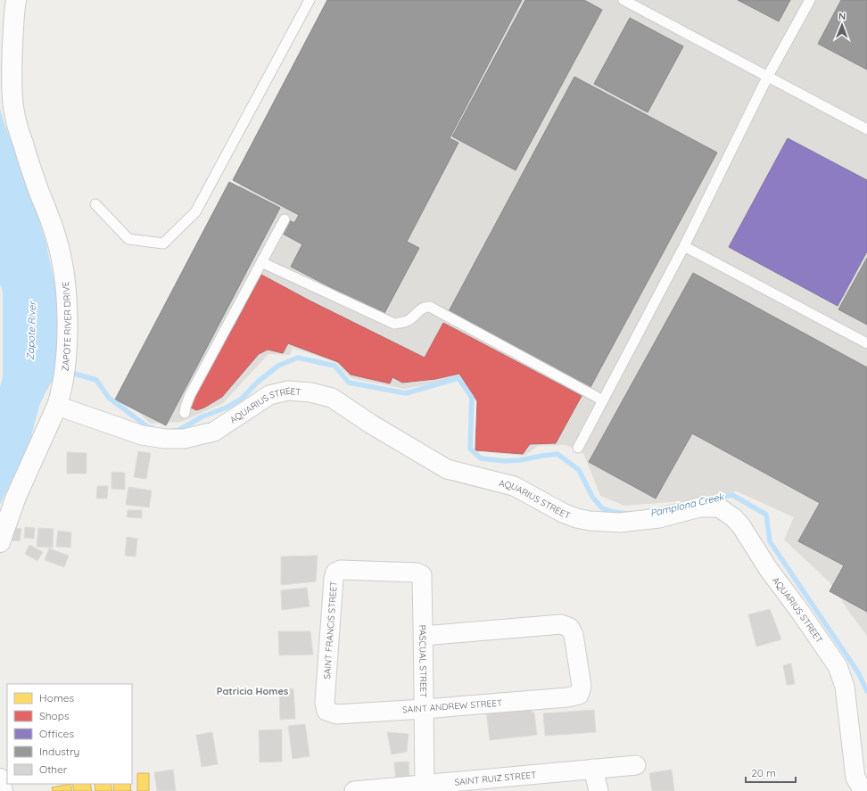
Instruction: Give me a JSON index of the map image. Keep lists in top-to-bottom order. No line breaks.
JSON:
{"streets":{"main road":["ZAPOTE RIVER DRIVE"],"street":["AQUARIUS STREET","SAINT FRANCIS STREET","PASCUAL STREET","SAINT ANDREW STREET","SAINT RUIZ STREET"]},"crossings":[["ZAPOTE RIVER DRIVE","AQUARIUS STREET"],["SAINT FRANCIS STREET","PASCUAL STREET"],["SAINT FRANCIS STREET","SAINT ANDREW STREET"],["PASCUAL STREET","SAINT ANDREW STREET"],["PASCUAL STREET","SAINT RUIZ STREET"]],"districts":["Patricia Homes"],"water":["Zapote River","Pamplona Creek"],"legend":["Homes","Shops","Offices","Industry","Other"],"scale_bar":"20 m","north":"top"}
